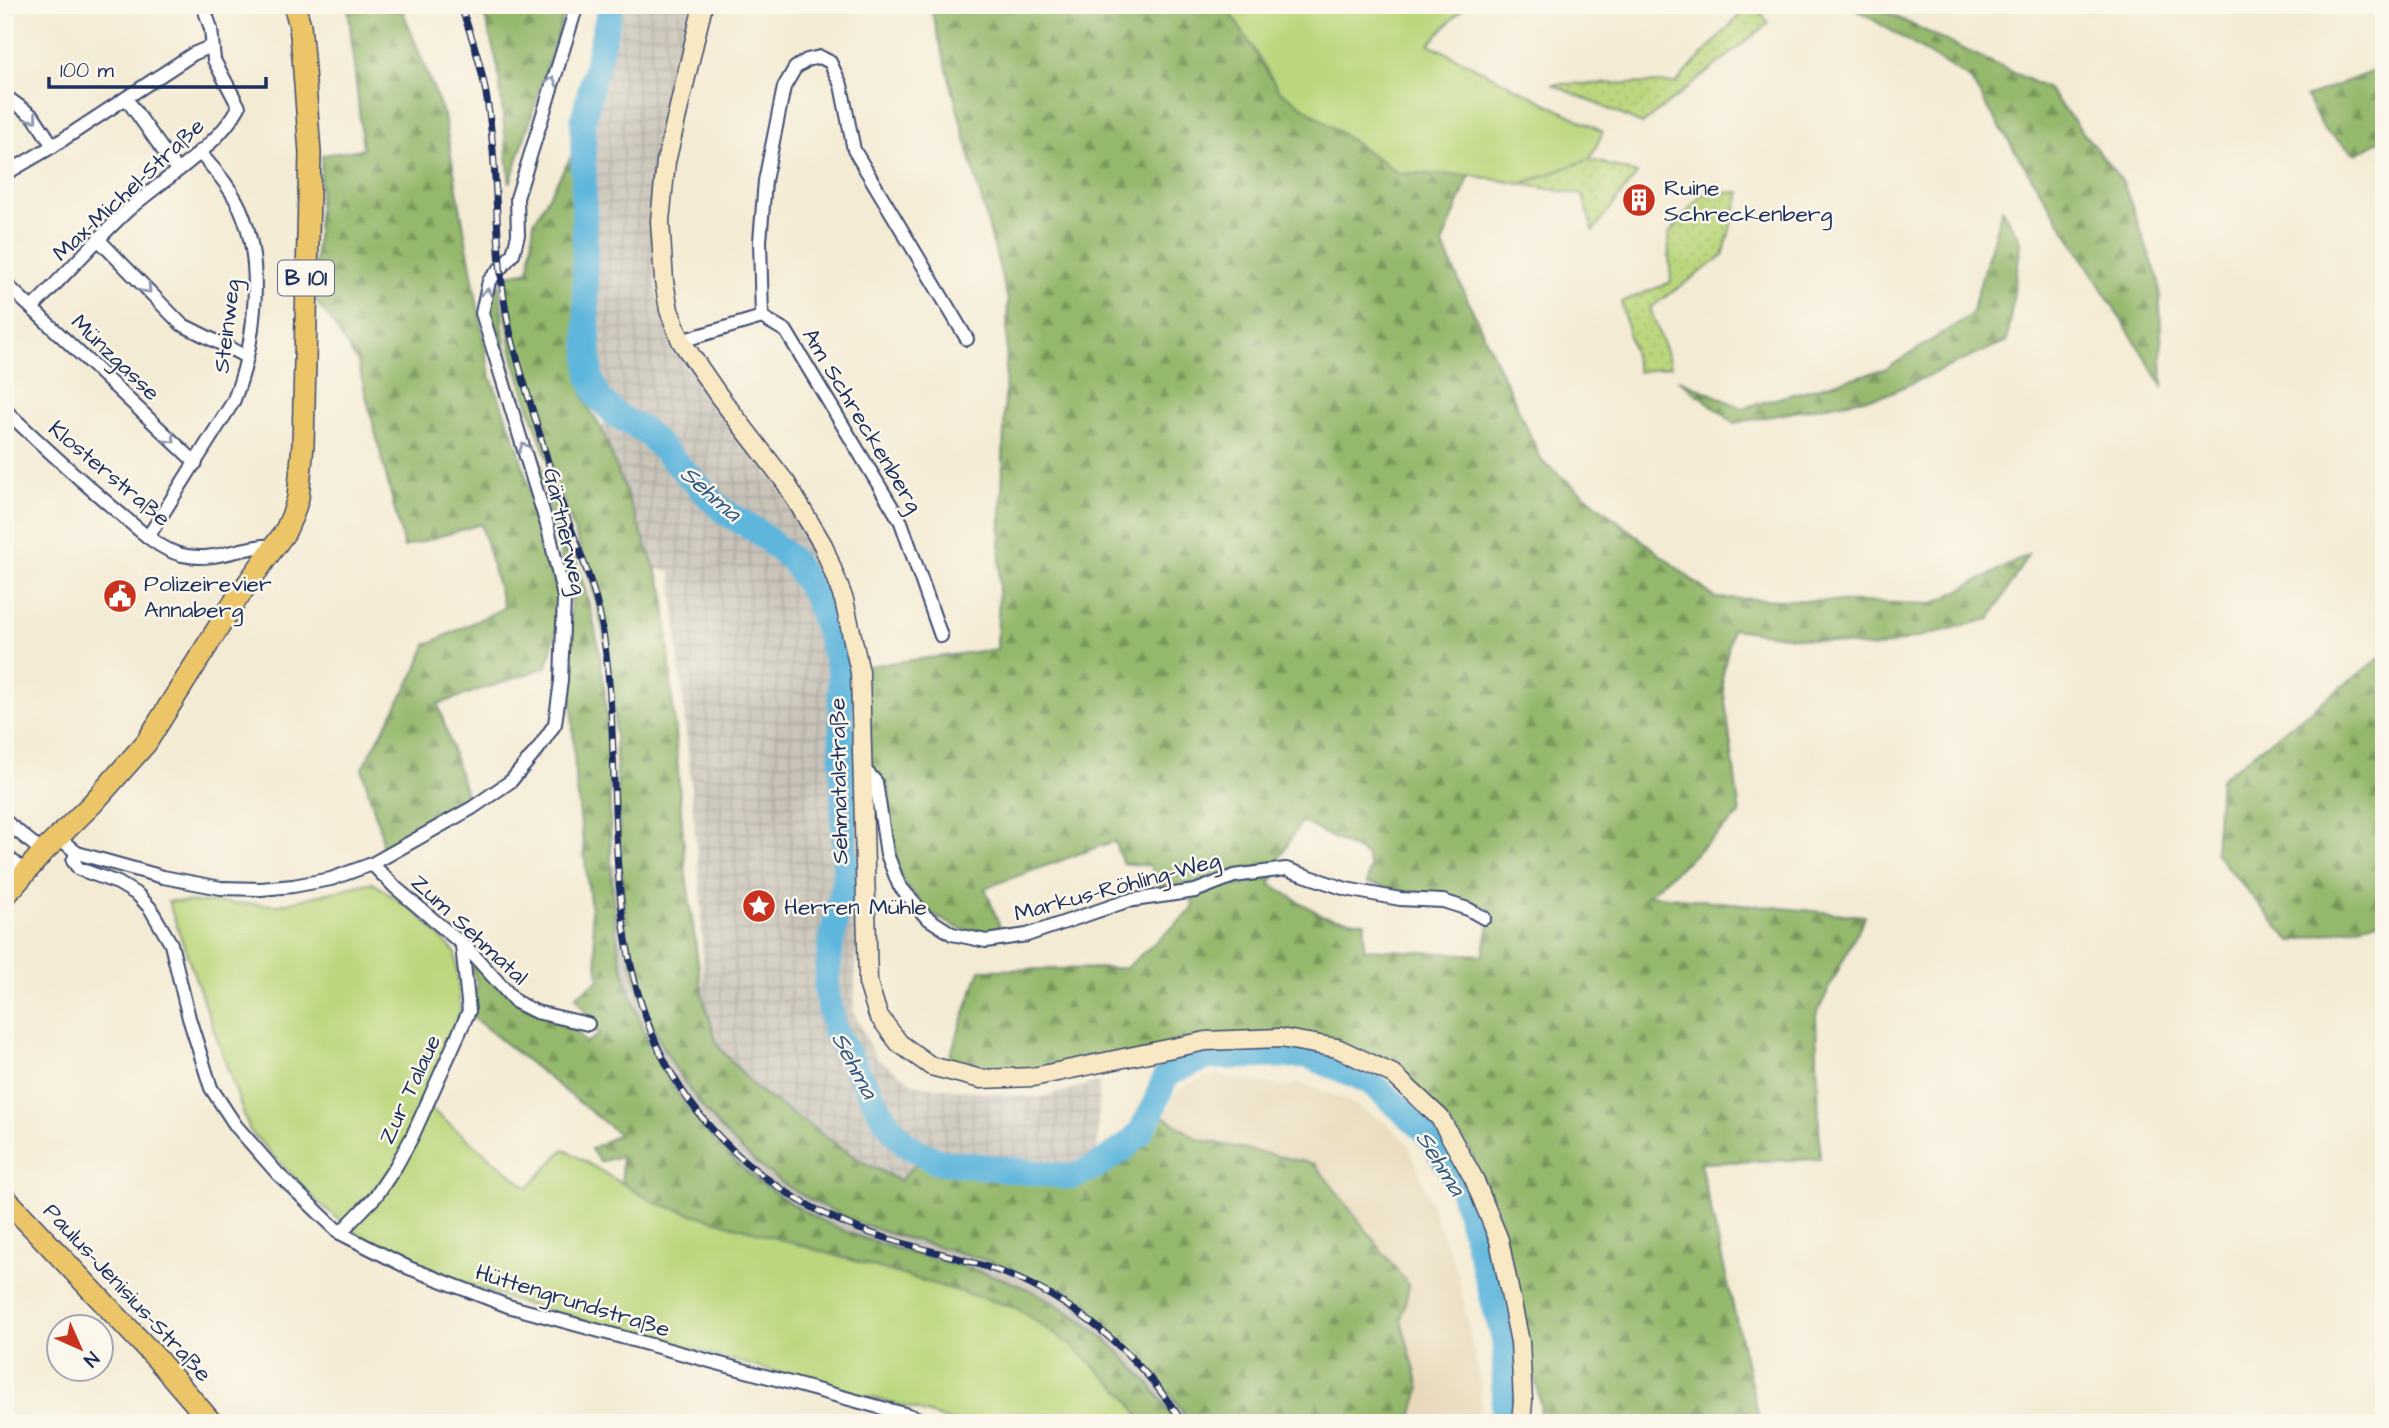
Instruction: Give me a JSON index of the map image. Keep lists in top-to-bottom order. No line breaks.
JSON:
{"streets":{"main road":["B 101","Sehmatalstraße","Paulus-Jenisius-Straße"],"street":["Max-Michel-Straße","Steinweg","Münzgasse","Am Schreckenberg","Klosterstraße","Gärtnerweg","Markus-Röhling-Weg","Zum Sehmatal","Zur Talaue","Hüttengrundstraße"]},"crossings":[["Max-Michel-Straße","Steinweg"],["Max-Michel-Straße","Münzgasse"],["B 101","Klosterstraße"],["B 101","Hüttengrundstraße"],["Steinweg","Münzgasse"],["Steinweg","Klosterstraße"],["Gärtnerweg","Zum Sehmatal"],["Gärtnerweg","Hüttengrundstraße"],["Sehmatalstraße","Markus-Röhling-Weg"],["Zum Sehmatal","Zur Talaue"],["Zur Talaue","Hüttengrundstraße"]],"one_way":["Gärtnerweg"],"water":["Sehma"],"places":{"building":["Ruine Schreckenberg"],"public building":["Polizeirevier Annaberg"],"place":["Herren Mühle"]},"scale_bar":"100 m","north":"bottom right"}
